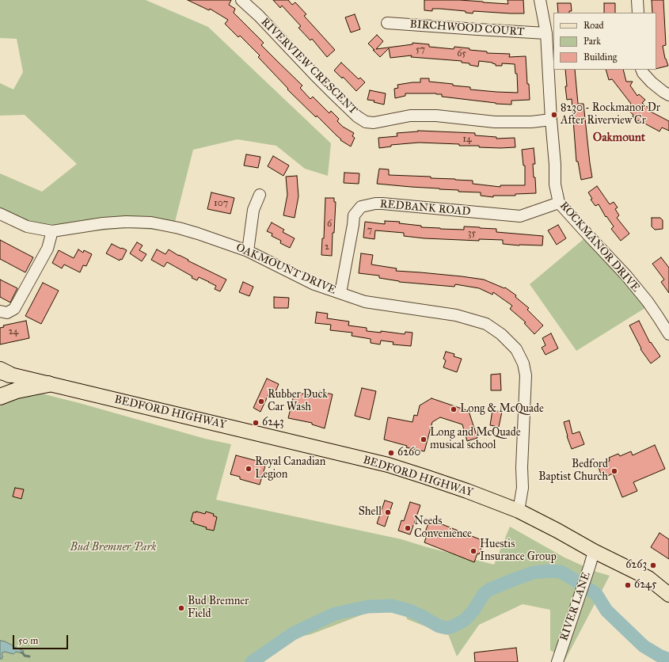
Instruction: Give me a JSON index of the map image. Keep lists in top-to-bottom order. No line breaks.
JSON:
{"streets":{"main road":["BEDFORD HIGHWAY"],"street":["BIRCHWOOD COURT","RIVERVIEW CRESCENT","REDBANK ROAD","ROCKMANOR DRIVE","OAKMOUNT DRIVE","RIVER LANE"]},"crossings":[["BIRCHWOOD COURT","ROCKMANOR DRIVE"],["RIVERVIEW CRESCENT","ROCKMANOR DRIVE"],["REDBANK ROAD","ROCKMANOR DRIVE"],["REDBANK ROAD","OAKMOUNT DRIVE"],["OAKMOUNT DRIVE","BEDFORD HIGHWAY"],["BEDFORD HIGHWAY","RIVER LANE"]],"districts":["Oakmount"],"parks":["Bud Bremner Park"],"places":["8230 - Rockmanor Dr After Riverview Cr","Rubber Duck Car Wash","Long & McQuade","6243","Long and McQuade musical school","6260","Royal Canadian Legion","Bedford Baptist Church","Shell","Needs Convenience","Huestis Insurance Group","6263","6245","Bud Bremner Field"],"house_numbers":["57","65","14","107","6","7","35","2","24"],"legend":["Road","Park","Building"],"scale_bar":"50 m"}
